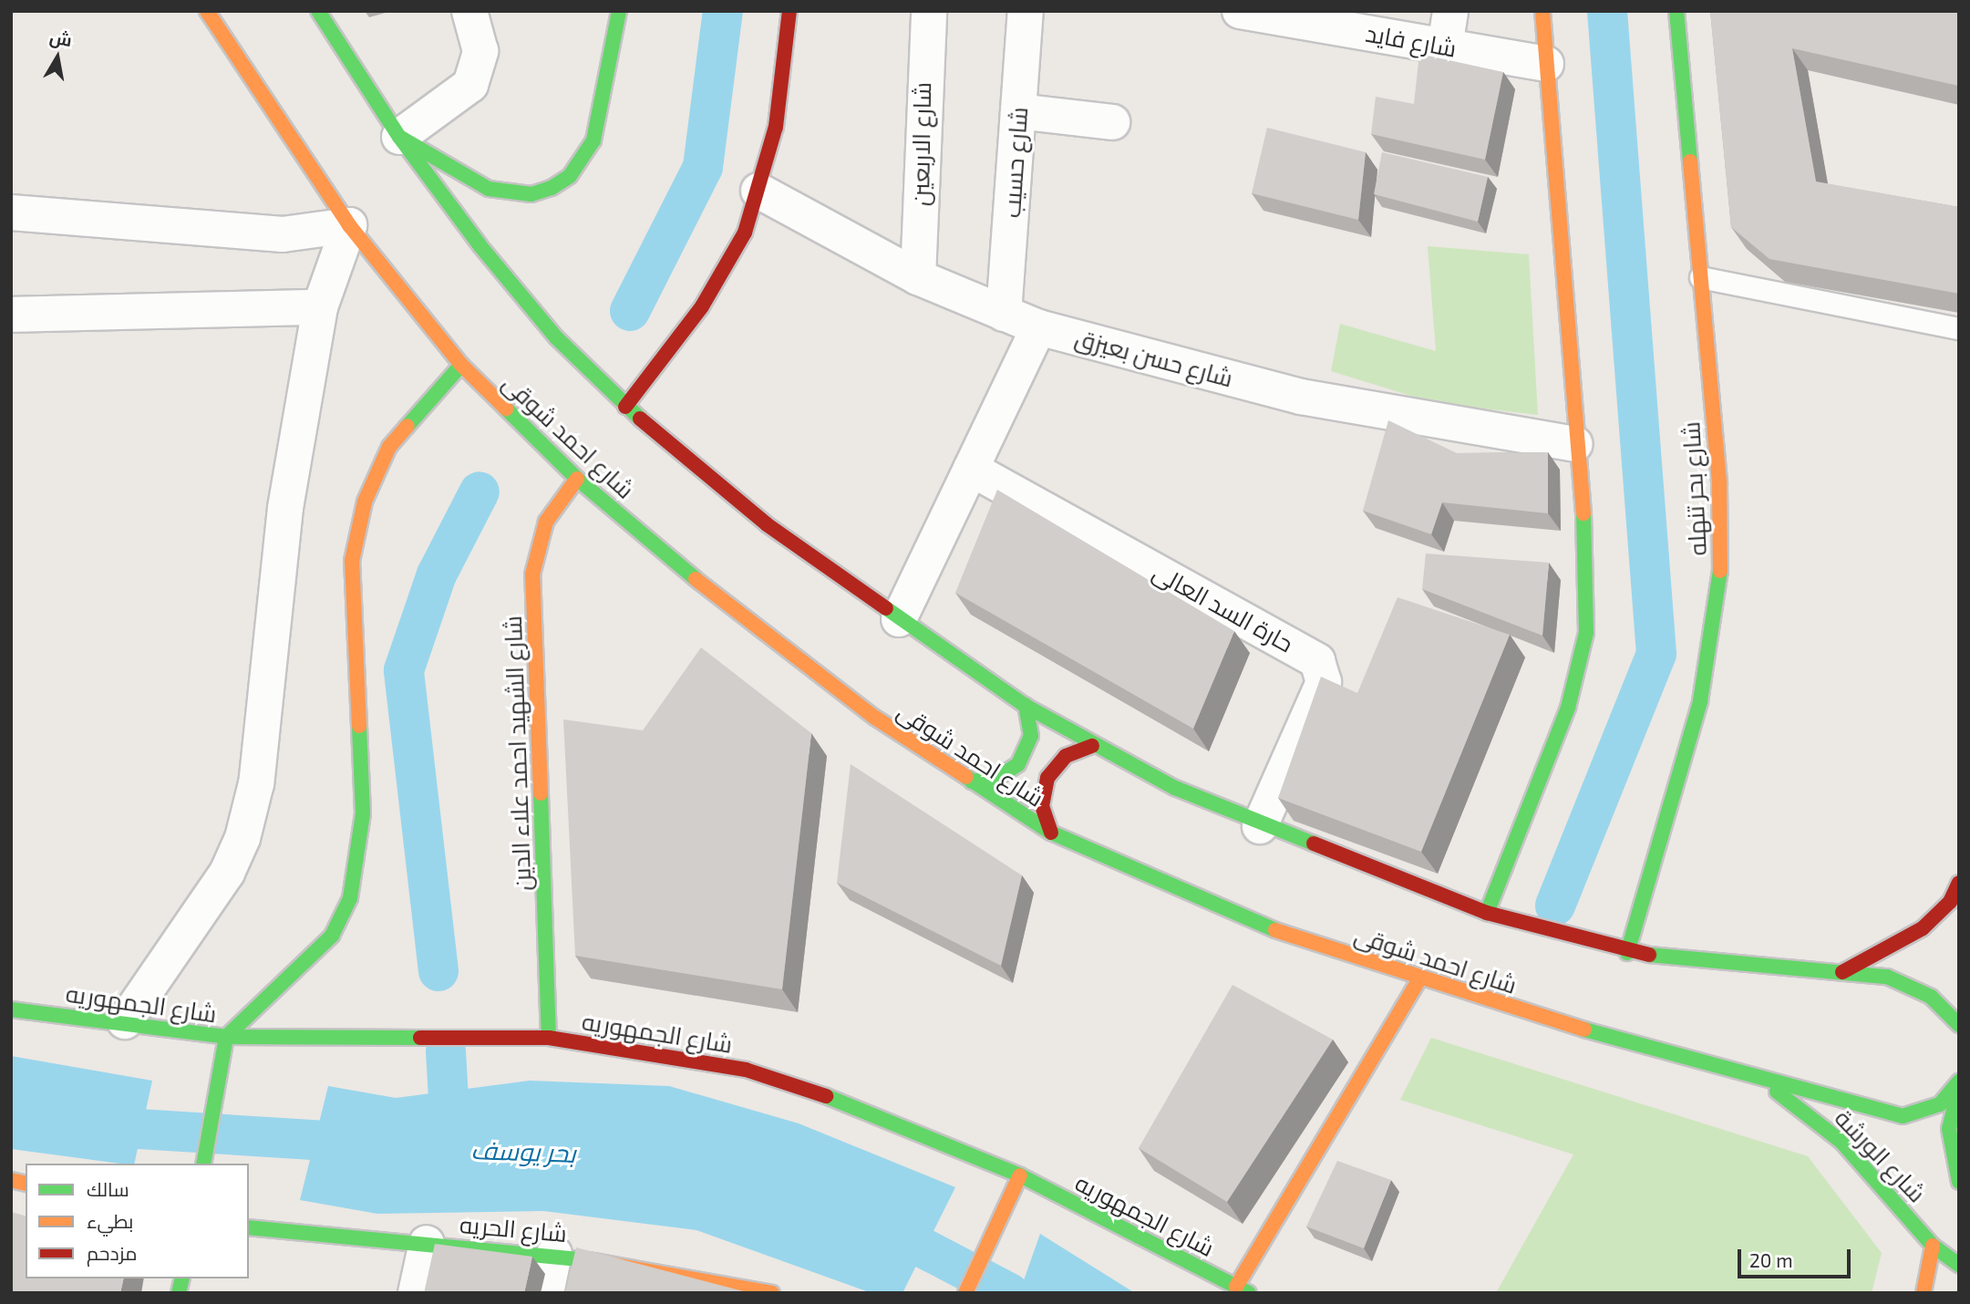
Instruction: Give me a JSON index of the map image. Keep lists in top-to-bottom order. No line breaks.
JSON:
{"streets":{"main road":["شارع احمد شوقى","شارع بحر تنهله","شارع الشهيد احمد علاء الدين","شارع الجمهوريه","شارع الورشة","شارع الحريه"],"street":["شارع فايد","شارع الاربعين","شارع حسيب","شارع حسن بعيزق","حارة السد العالى"]},"crossings":[["شارع الاربعين","شارع حسن بعيزق"],["شارع حسيب","شارع حسن بعيزق"],["شارع احمد شوقى","شارع الشهيد احمد علاء الدين"],["شارع احمد شوقى","شارع الورشة"],["شارع الشهيد احمد علاء الدين","شارع الجمهوريه"]],"water":["بحر يوسف"],"legend":["سالك","بطيء","مزدحم"],"scale_bar":"20 m","north":"top"}
